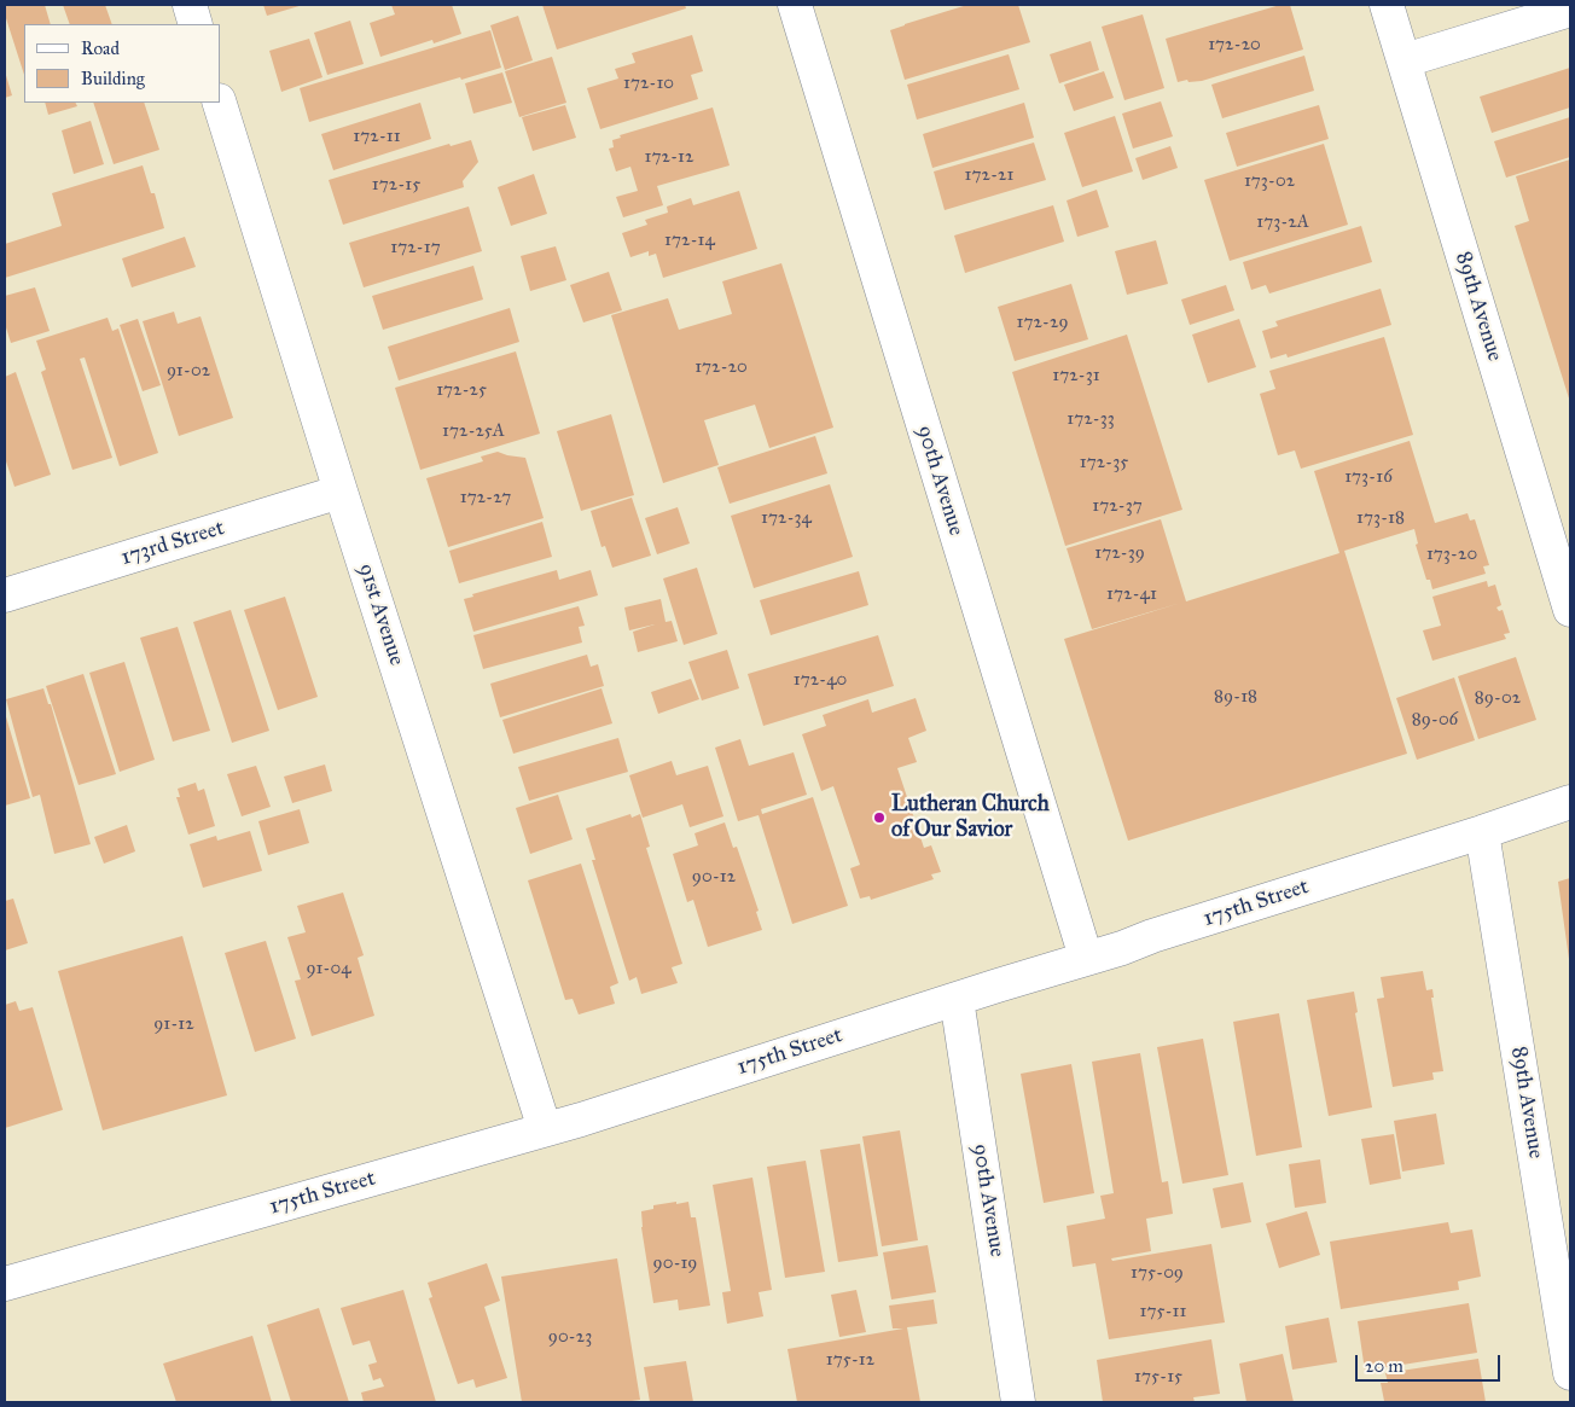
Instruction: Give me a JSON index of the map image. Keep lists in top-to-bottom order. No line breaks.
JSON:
{"streets":{"street":["89th Avenue","90th Avenue","173rd Street","91st Avenue","175th Street"]},"crossings":[["89th Avenue","175th Street"],["90th Avenue","175th Street"],["173rd Street","91st Avenue"],["91st Avenue","175th Street"]],"places":["Lutheran Church of Our Savior"],"house_numbers":["172-20","172-10","172-11","172-12","172-21","173-02","172-15","173-2A","172-14","172-17","172-29","172-20","91-02","172-31","172-25","172-33","172-25A","172-35","173-16","172-27","172-37","172-34","173-18","172-39","173-20","172-41","172-40","89-18","89-02","89-06","90-12","91-04","91-12","90-19","175-09","175-11","90-23","175-12","175-15"],"legend":["Road","Building"],"scale_bar":"20 m"}
